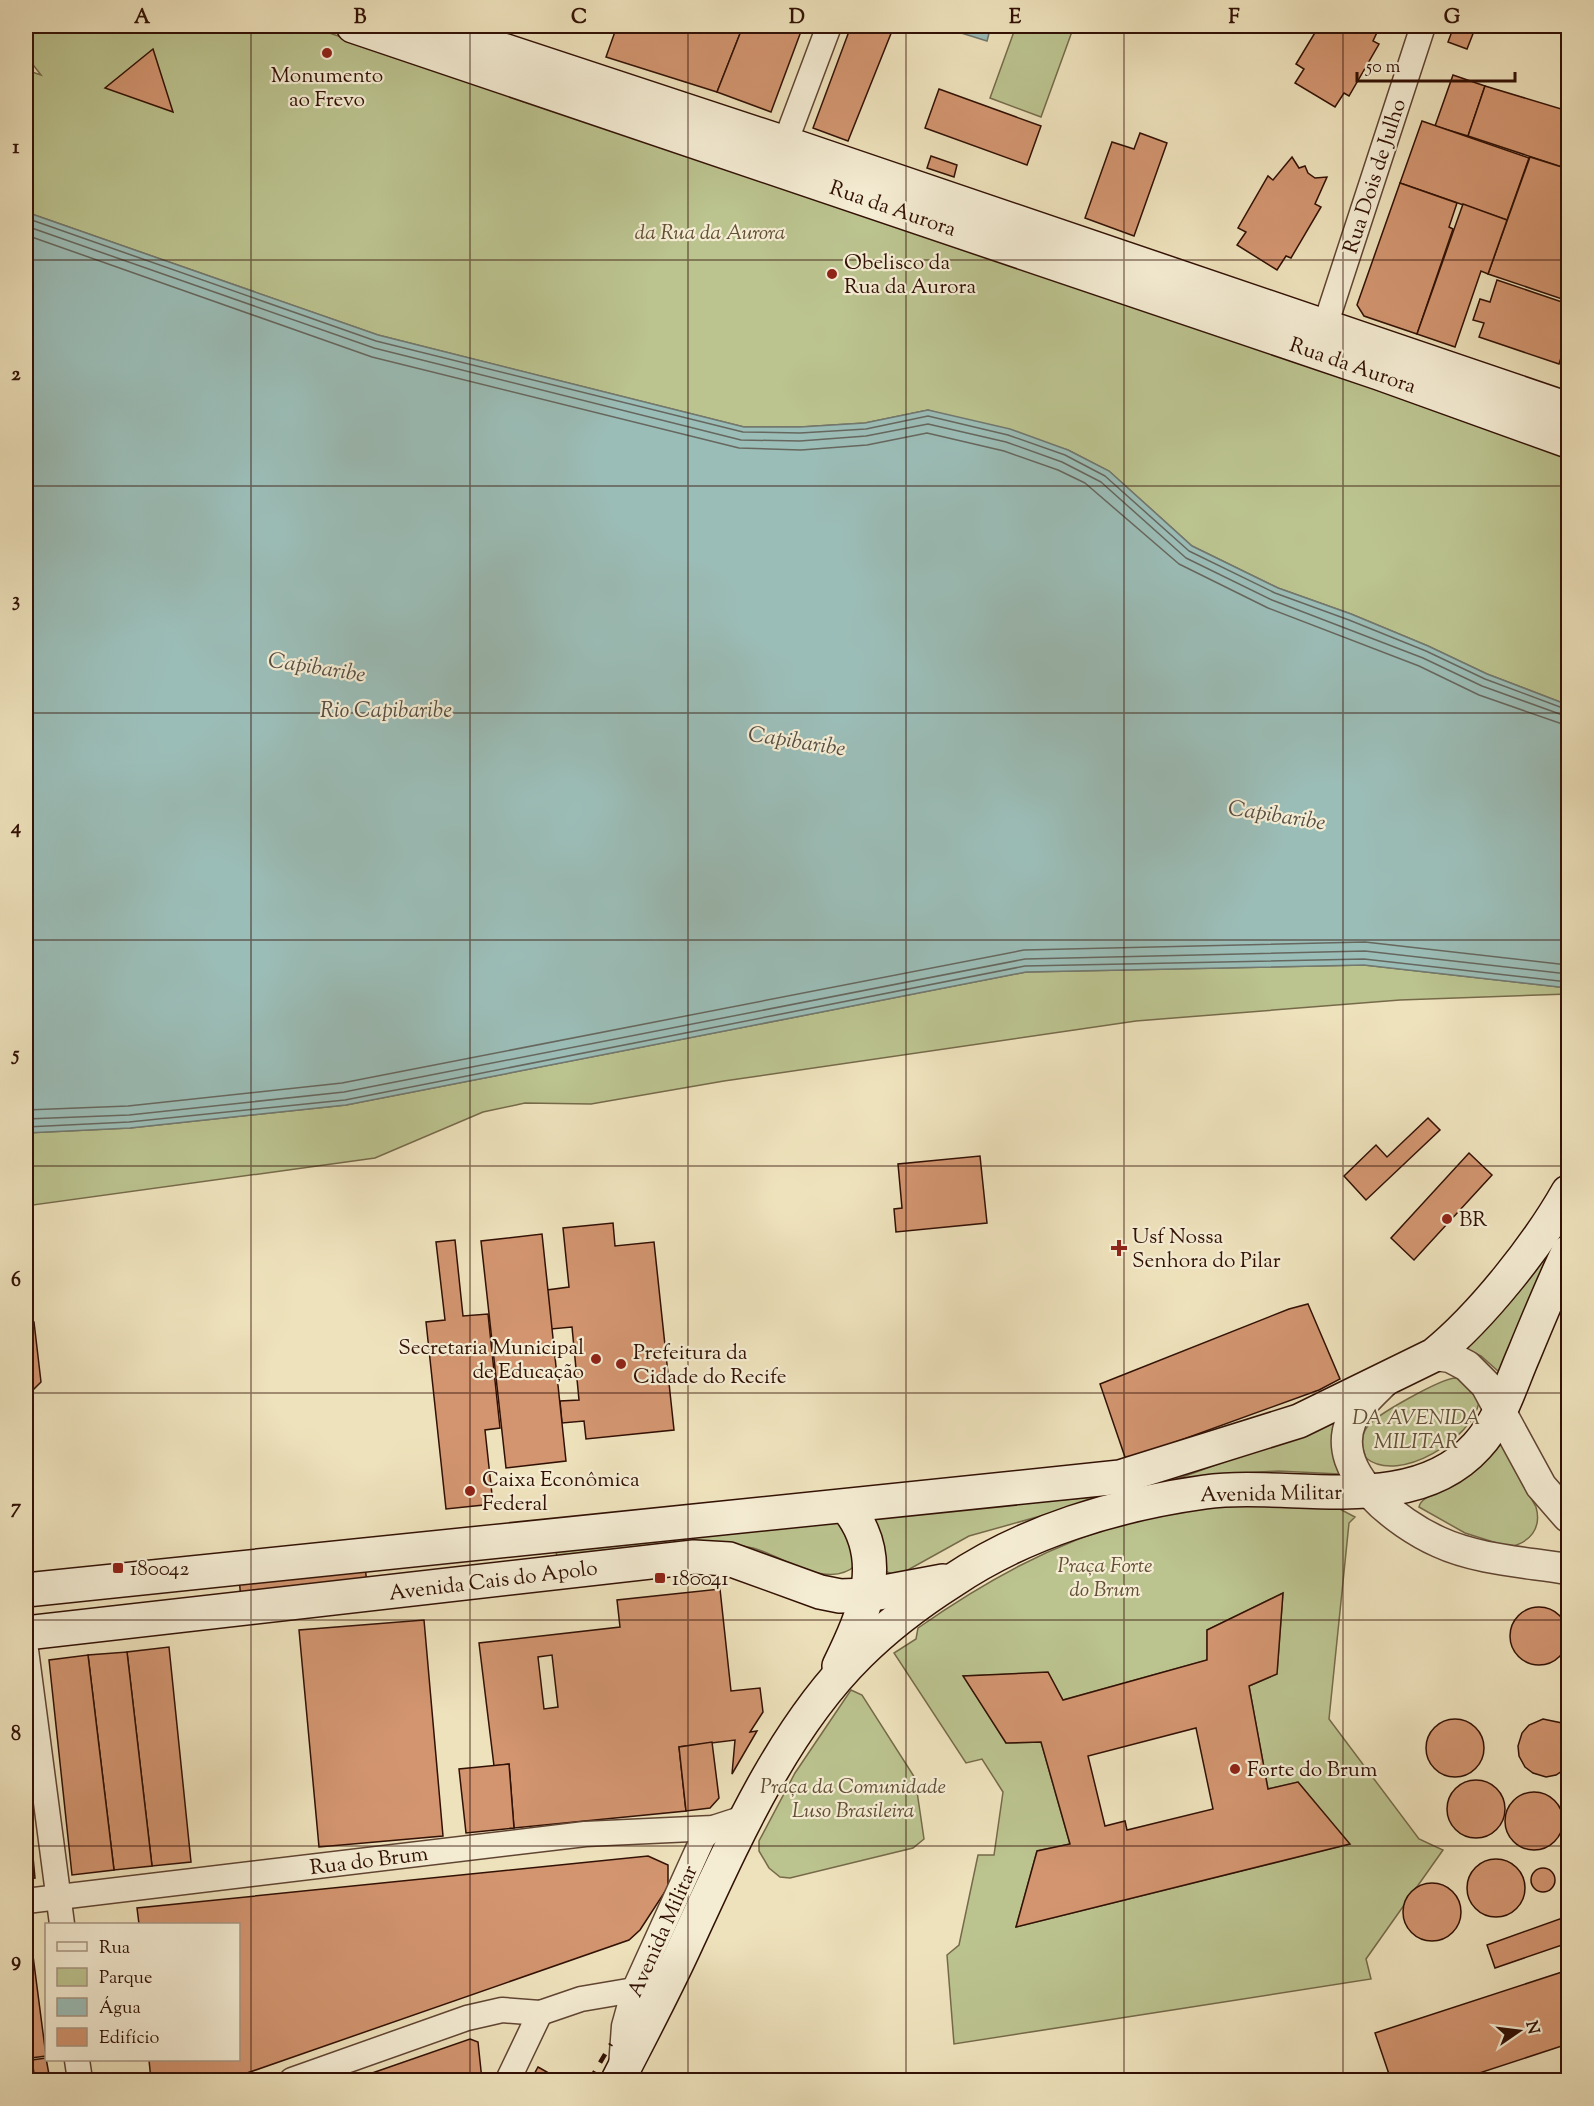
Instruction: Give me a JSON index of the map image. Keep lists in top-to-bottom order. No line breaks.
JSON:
{"streets":{"main road":["Rua da Aurora","Avenida Militar","Avenida Cais do Apolo"],"street":["Rua Dois de Julho","Rua do Brum"]},"crossings":[["Rua Dois de Julho","Rua da Aurora"],["Avenida Militar","Avenida Cais do Apolo"],["Avenida Militar","Rua do Brum"]],"water":["Capibaribe","Rio Capibaribe"],"parks":["da Rua da Aurora","DA AVENIDA MILITAR","Praça Forte do Brum","Praça da Comunidade Luso Brasileira"],"places":{"other":["Monumento ao Frevo","Obelisco da Rua da Aurora","BR","Secretaria Municipal de Educação","Prefeitura da Cidade do Recife","Caixa Econômica Federal","Forte do Brum"],"health":["Usf Nossa Senhora do Pilar"],"transit":["180042","180041"]},"legend":["Rua","Parque","Água","Edifício"],"scale_bar":"50 m","north":"right","grid":{"columns":["A","B","C","D","E","F","G"],"rows":["1","2","3","4","5","6","7","8","9"]}}
